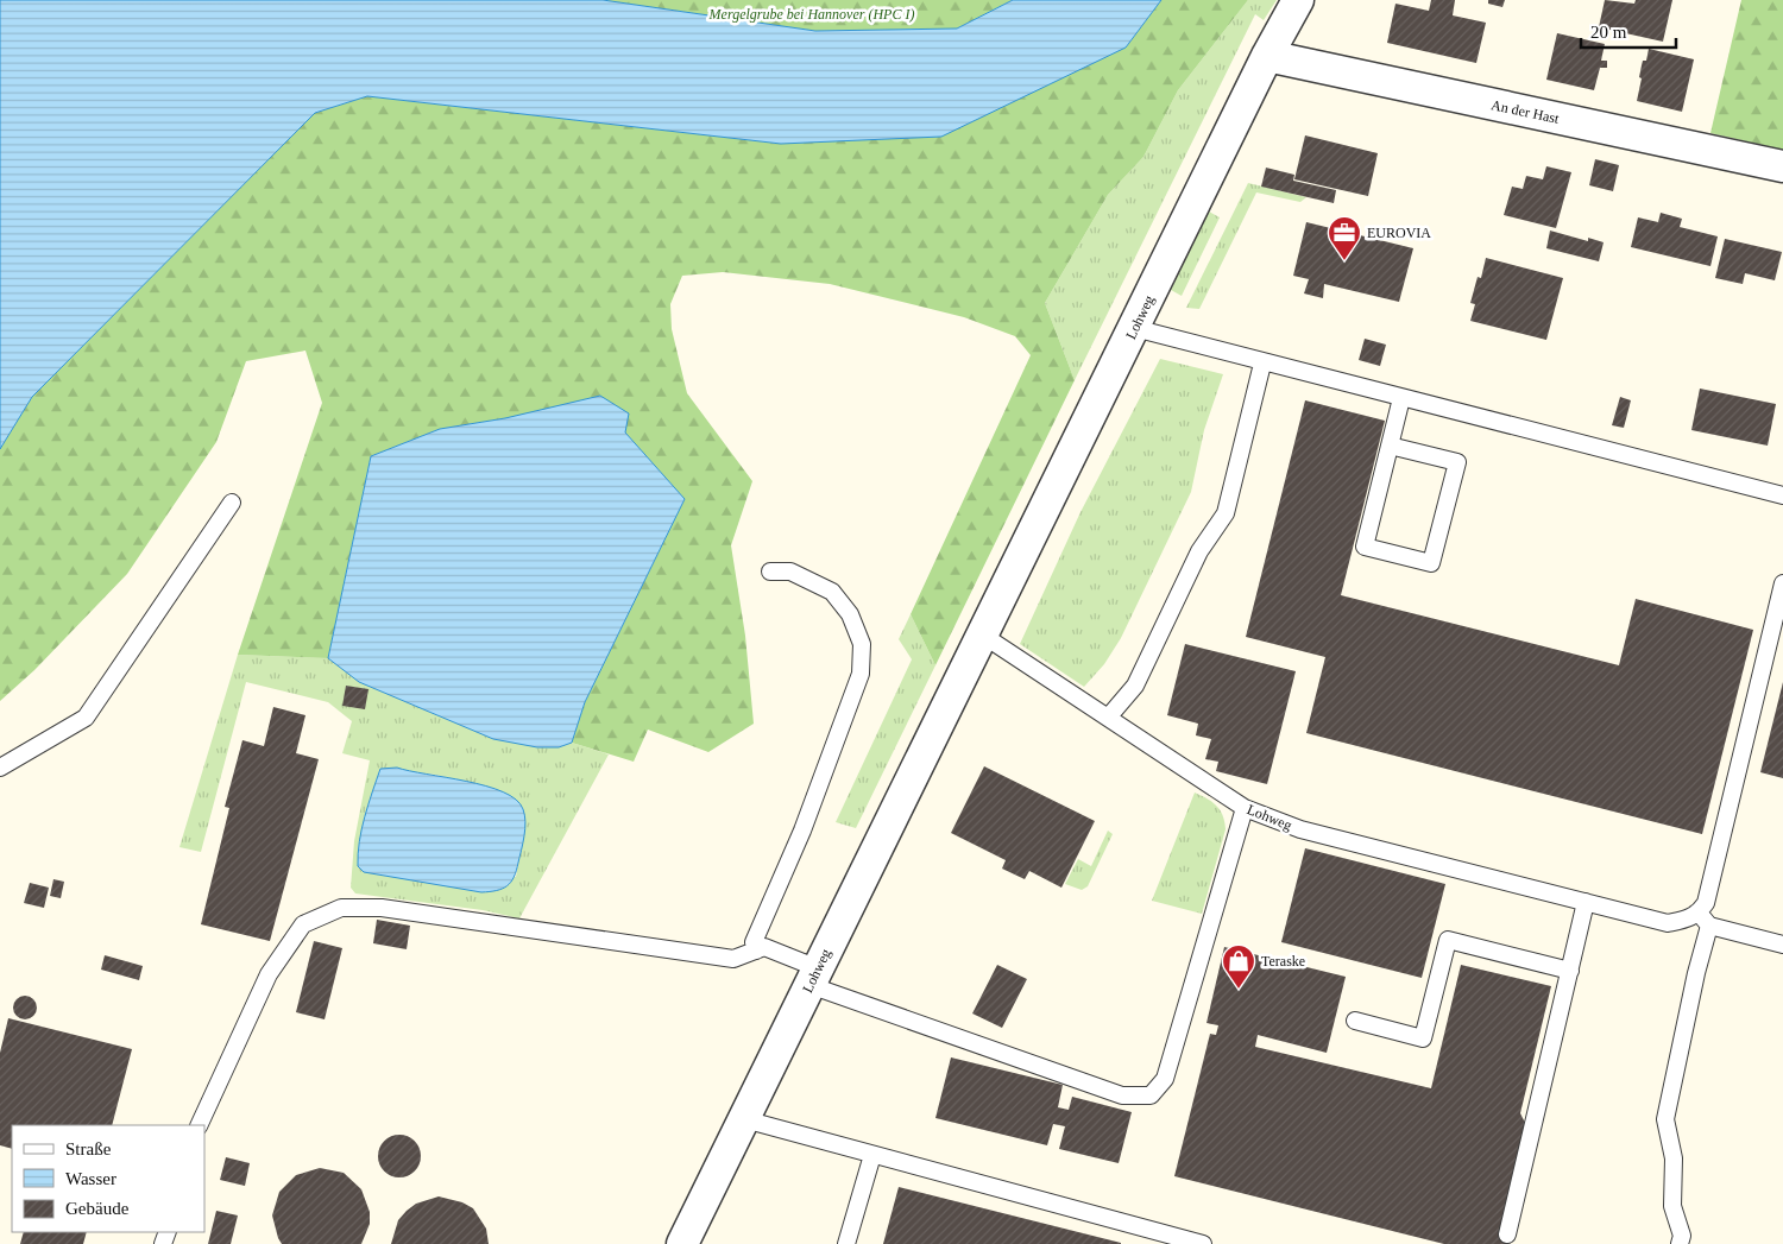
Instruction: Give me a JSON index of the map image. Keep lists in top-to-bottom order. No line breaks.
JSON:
{"streets":{"street":["An der Hast","Lohweg"]},"crossings":[["An der Hast","Lohweg"]],"parks":["Mergelgrube bei Hannover (HPC I)"],"places":{"office":["EUROVIA"],"shop":["Teraske"]},"legend":["Straße","Wasser","Gebäude"],"scale_bar":"20 m"}
